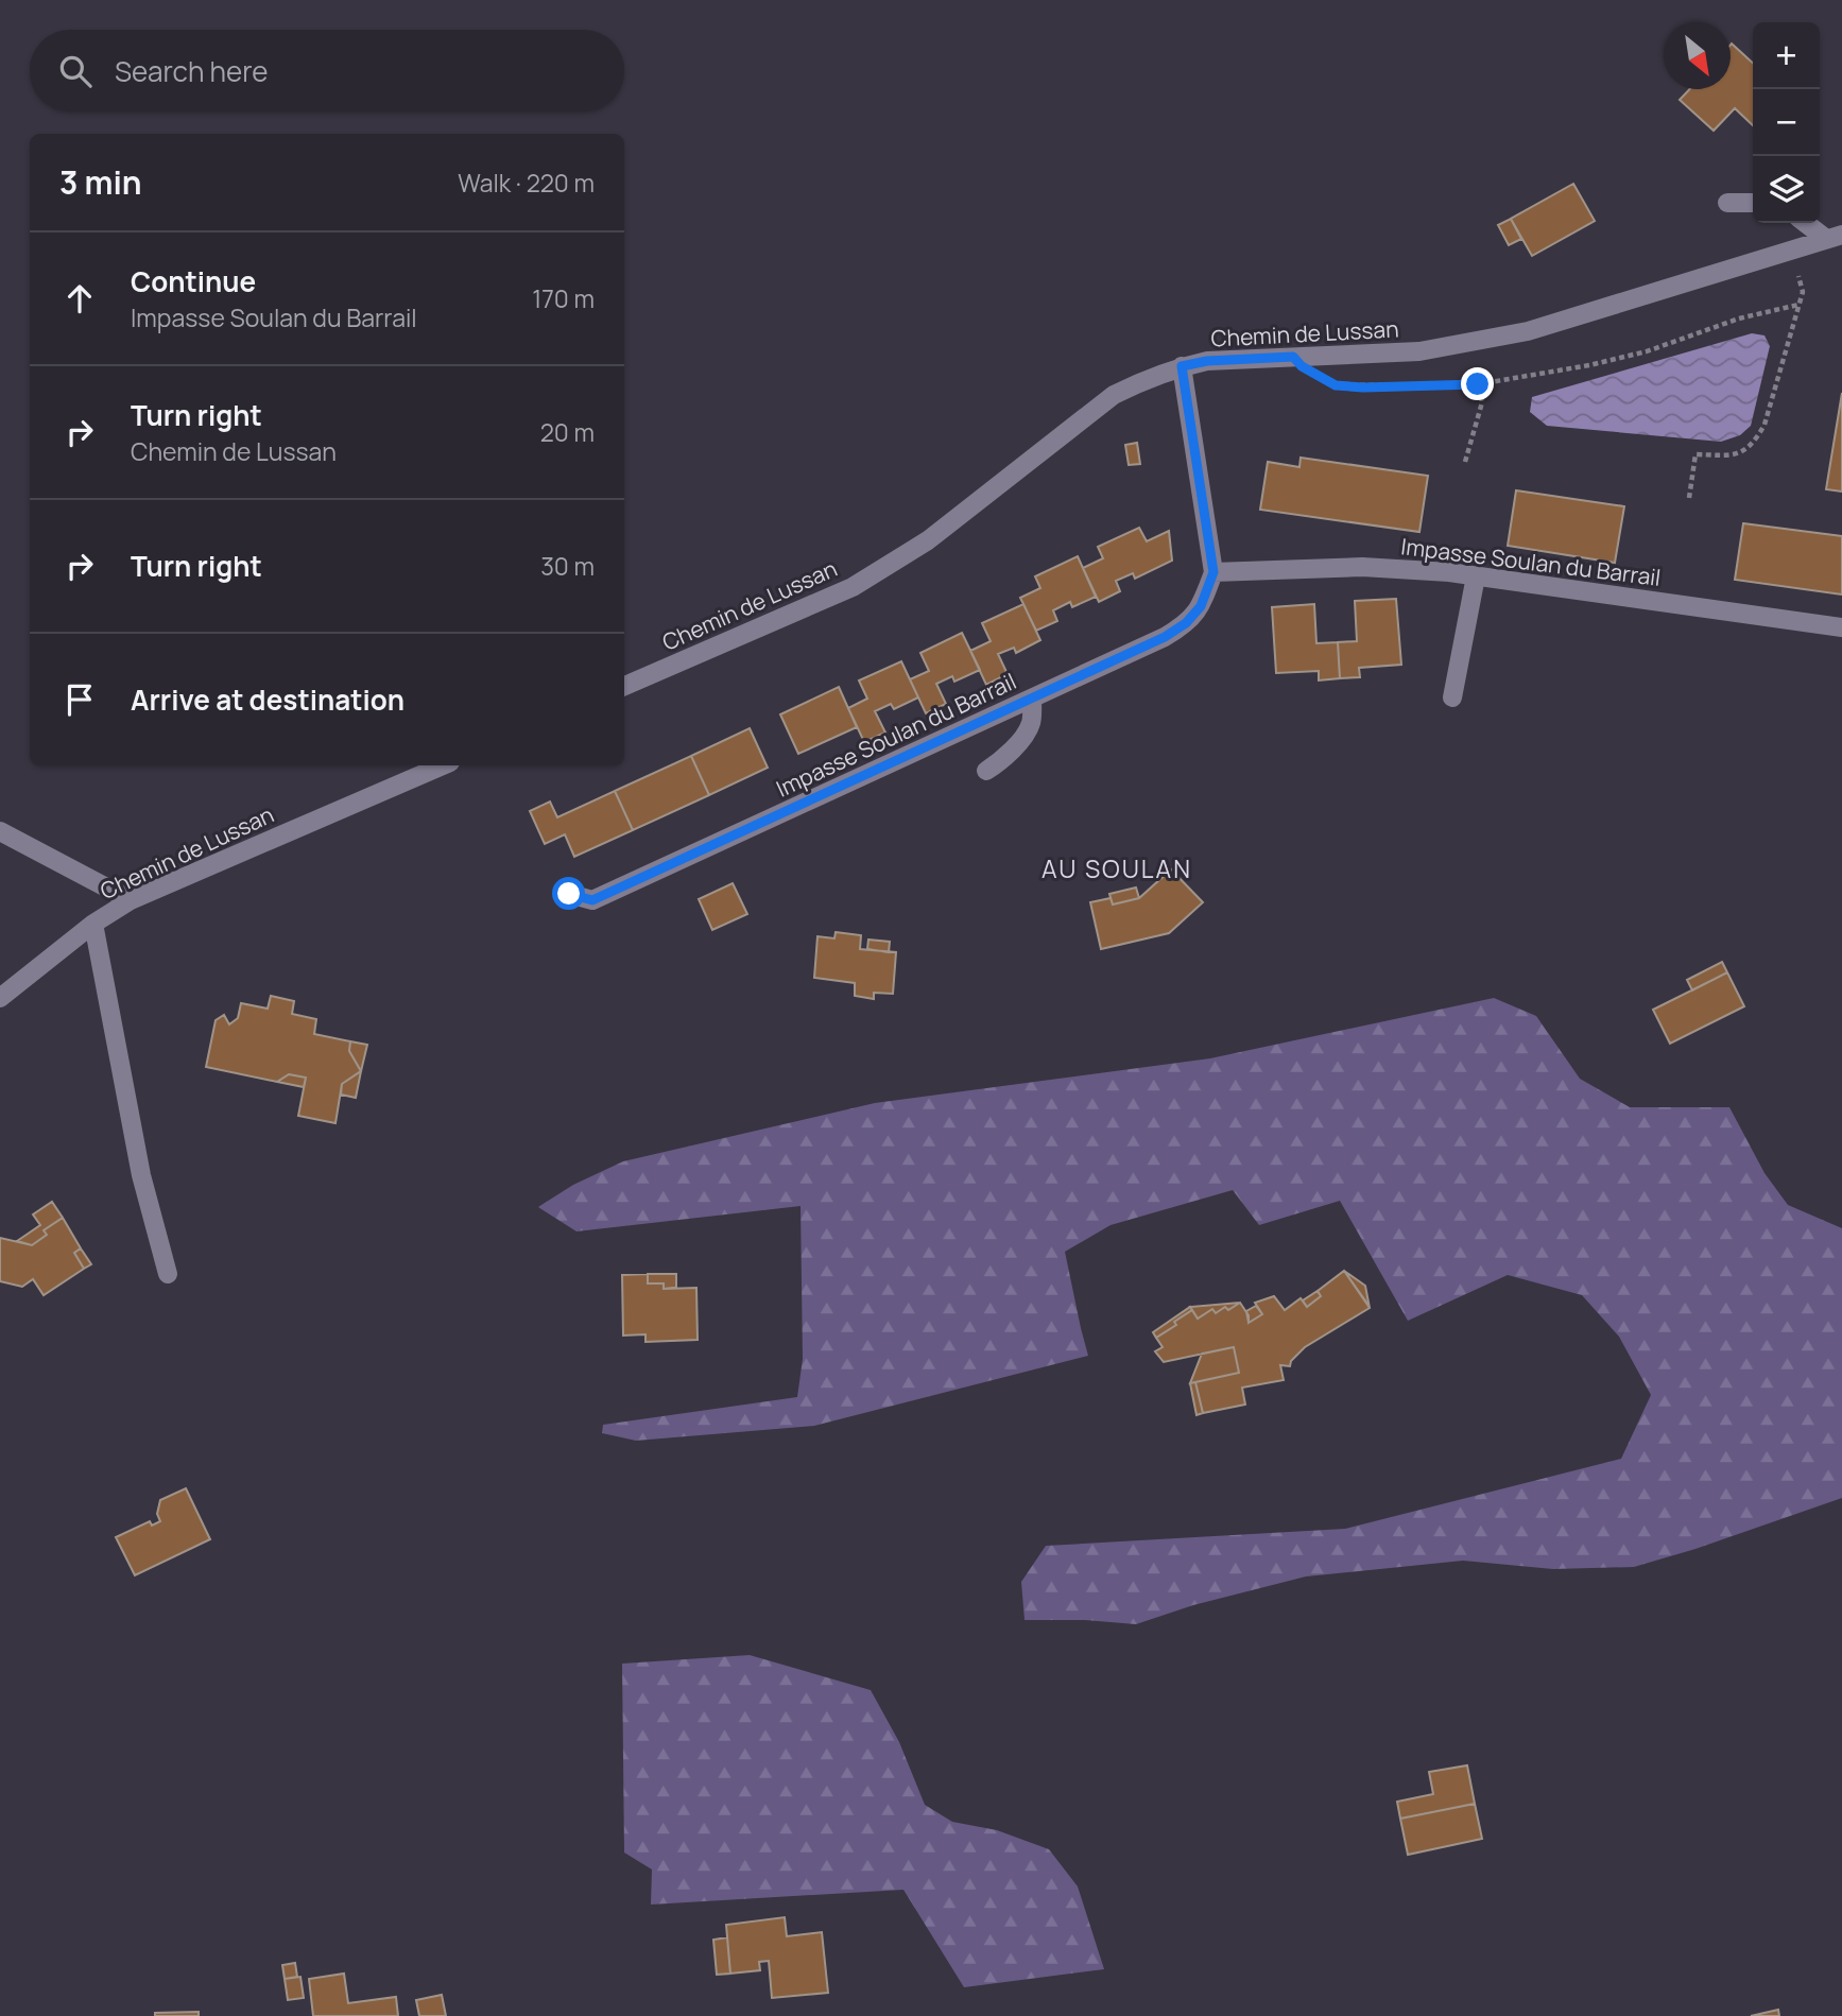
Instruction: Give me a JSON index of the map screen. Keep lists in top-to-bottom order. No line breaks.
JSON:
{"streets":{"street":["Chemin de Lussan","Impasse Soulan du Barrail"]},"crossings":[["Chemin de Lussan","Impasse Soulan du Barrail"]],"districts":["AU SOULAN"],"north":"bottom right","page":{"map_buttons":["+","−"],"search":"Search here","heading":["3 min","Walk · 220 m"],"list":[["Continue","Impasse Soulan du Barrail","170 m"],["Turn right","Chemin de Lussan","20 m"],["Turn right","30 m"],"Arrive at destination"]}}
